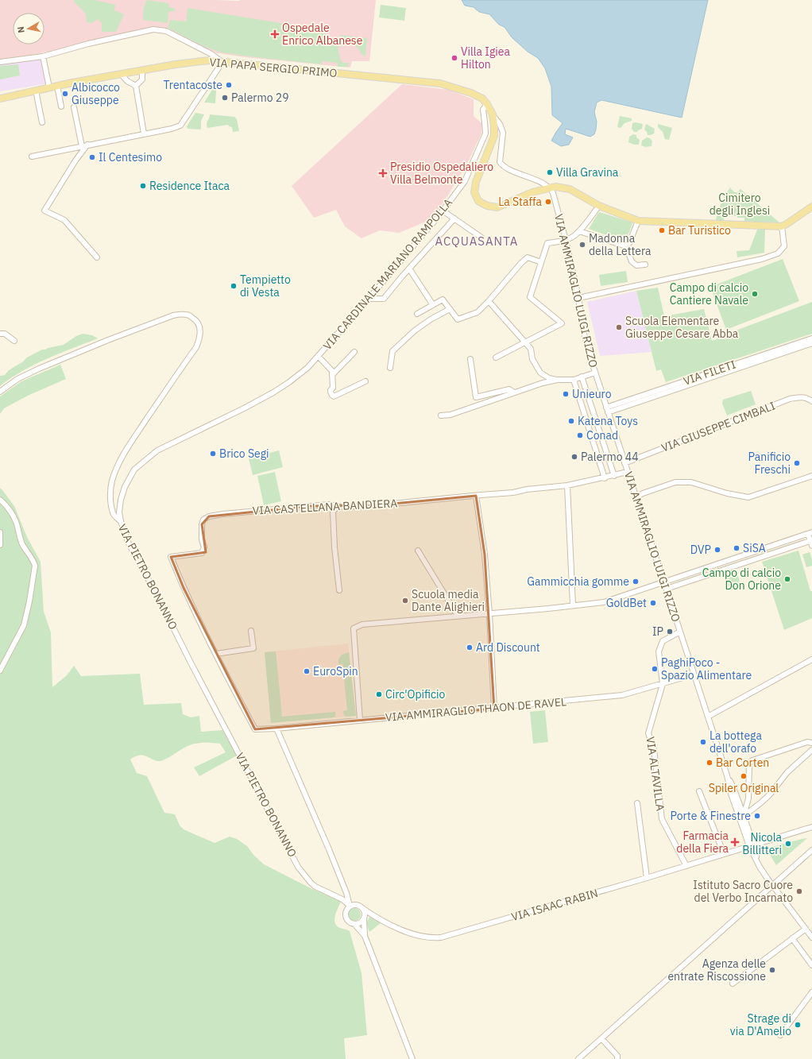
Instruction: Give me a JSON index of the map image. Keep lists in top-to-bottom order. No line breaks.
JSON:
{"streets":{"main road":["VIA PAPA SERGIO PRIMO"],"street":["VIA CARDINALE MARIANO RAMPOLLA","VIA AMMIRAGLIO LUIGI RIZZO","VIA FILETI","VIA GIUSEPPE CIMBALI","VIA CASTELLANA BANDIERA","VIA PIETRO BONANNO","VIA AMMIRAGLIO THAON DE RAVEL","VIA ALTAVILLA","VIA ISAAC RABIN"]},"crossings":[["VIA PAPA SERGIO PRIMO","VIA CARDINALE MARIANO RAMPOLLA"],["VIA CARDINALE MARIANO RAMPOLLA","VIA PIETRO BONANNO"],["VIA AMMIRAGLIO LUIGI RIZZO","VIA FILETI"],["VIA AMMIRAGLIO LUIGI RIZZO","VIA GIUSEPPE CIMBALI"],["VIA AMMIRAGLIO LUIGI RIZZO","VIA CASTELLANA BANDIERA"],["VIA AMMIRAGLIO LUIGI RIZZO","VIA AMMIRAGLIO THAON DE RAVEL"],["VIA AMMIRAGLIO LUIGI RIZZO","VIA ALTAVILLA"],["VIA AMMIRAGLIO LUIGI RIZZO","VIA ISAAC RABIN"],["VIA CASTELLANA BANDIERA","VIA AMMIRAGLIO THAON DE RAVEL"],["VIA PIETRO BONANNO","VIA ISAAC RABIN"],["VIA AMMIRAGLIO THAON DE RAVEL","VIA ALTAVILLA"],["VIA ALTAVILLA","VIA ISAAC RABIN"]],"districts":["ACQUASANTA"],"parks":["Cimitero degli Inglesi"],"places":{"health":["Ospedale Enrico Albanese","Presidio Ospedaliero Villa Belmonte","Farmacia della Fiera"],"other":["Villa Igiea Hilton","Trentacoste","Albicocco Giuseppe","Palermo 29","Il Centesimo","Villa Gravina","Residence Itaca","La Staffa","Bar Turistico","Madonna della Lettera","Tempietto di Vesta","Campo di calcio Cantiere Navale","Scuola Elementare Giuseppe Cesare Abba","Unieuro","Katena Toys","Conad","Brico Segi","Palermo 44","Panificio Freschi","SiSA","DVP","Campo di calcio Don Orione","Gammicchia gomme","Scuola media Dante Alighieri","GoldBet","IP","Ard Discount","PaghiPoco - Spazio Alimentare","EuroSpin","Circ'Opificio","La bottega dell'orafo","Bar Corten","Spiler Original","Porte & Finestre","Nicola Billitteri","Istituto Sacro Cuore del Verbo Incarnato","Agenza delle entrate Riscossione","Strage di via D'Amelio"]},"north":"left"}
